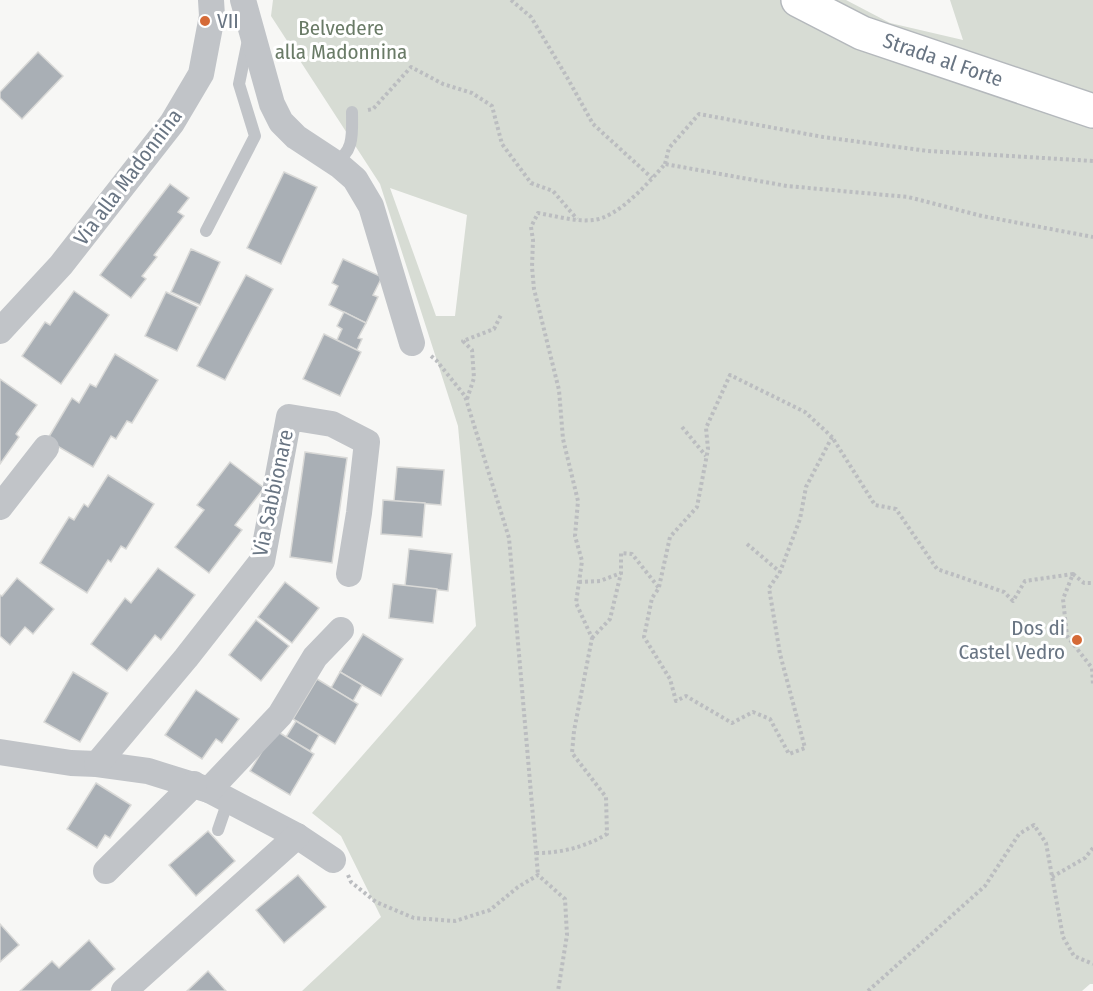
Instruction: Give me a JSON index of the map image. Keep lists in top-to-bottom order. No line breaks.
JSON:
{"streets":{"street":["Strada al Forte","Via alla Madonnina","Via Sabbionare"]},"parks":["Belvedere alla Madonnina"],"places":["VII","Dos di Castel Vedro"]}
